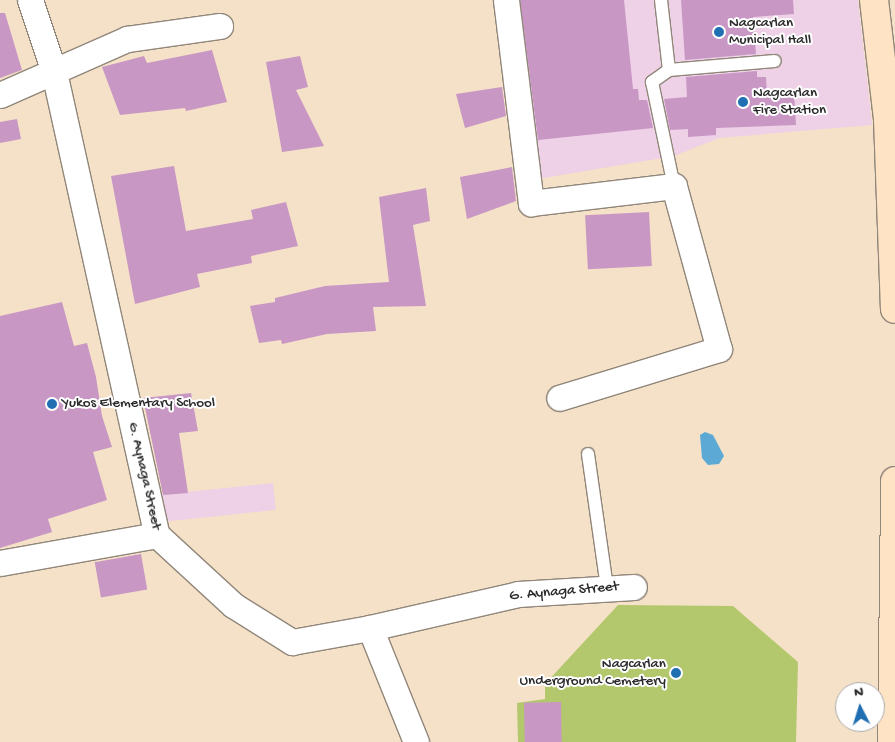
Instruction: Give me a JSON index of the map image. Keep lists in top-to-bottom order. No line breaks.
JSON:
{"streets":{"street":["G. Aynaga Street"]},"places":["Nagcarlan Municipal Hall","Nagcarlan Fire Station","Yukos Elementary School","Nagcarlan Underground Cemetery"],"north":"top"}
